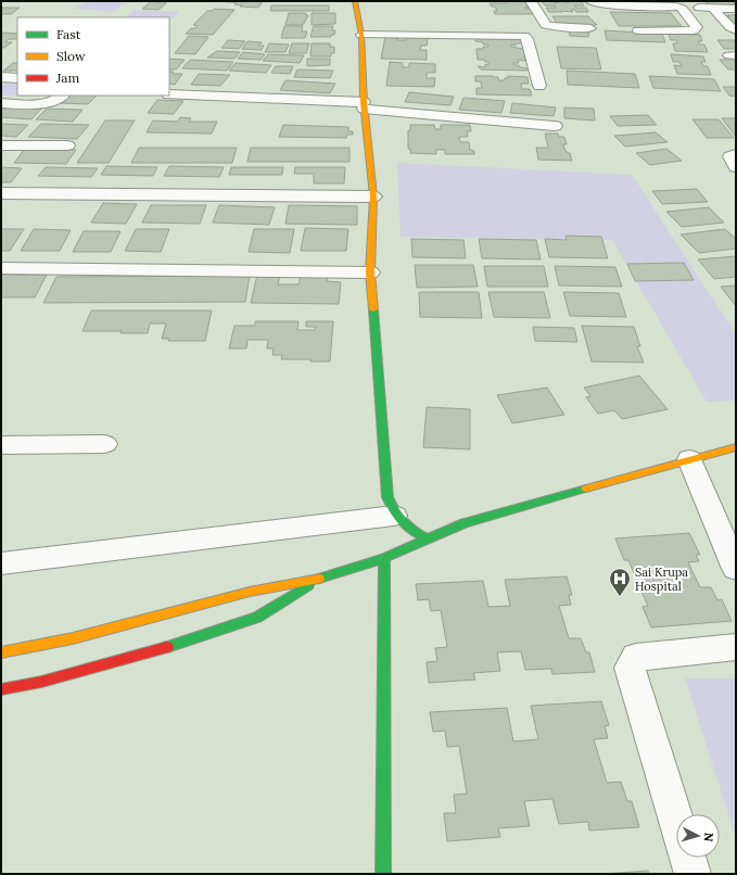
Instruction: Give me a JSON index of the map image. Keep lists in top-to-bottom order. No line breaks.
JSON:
{"places":{"hospital":["Sai Krupa Hospital"]},"legend":["Fast","Slow","Jam"],"north":"right"}
